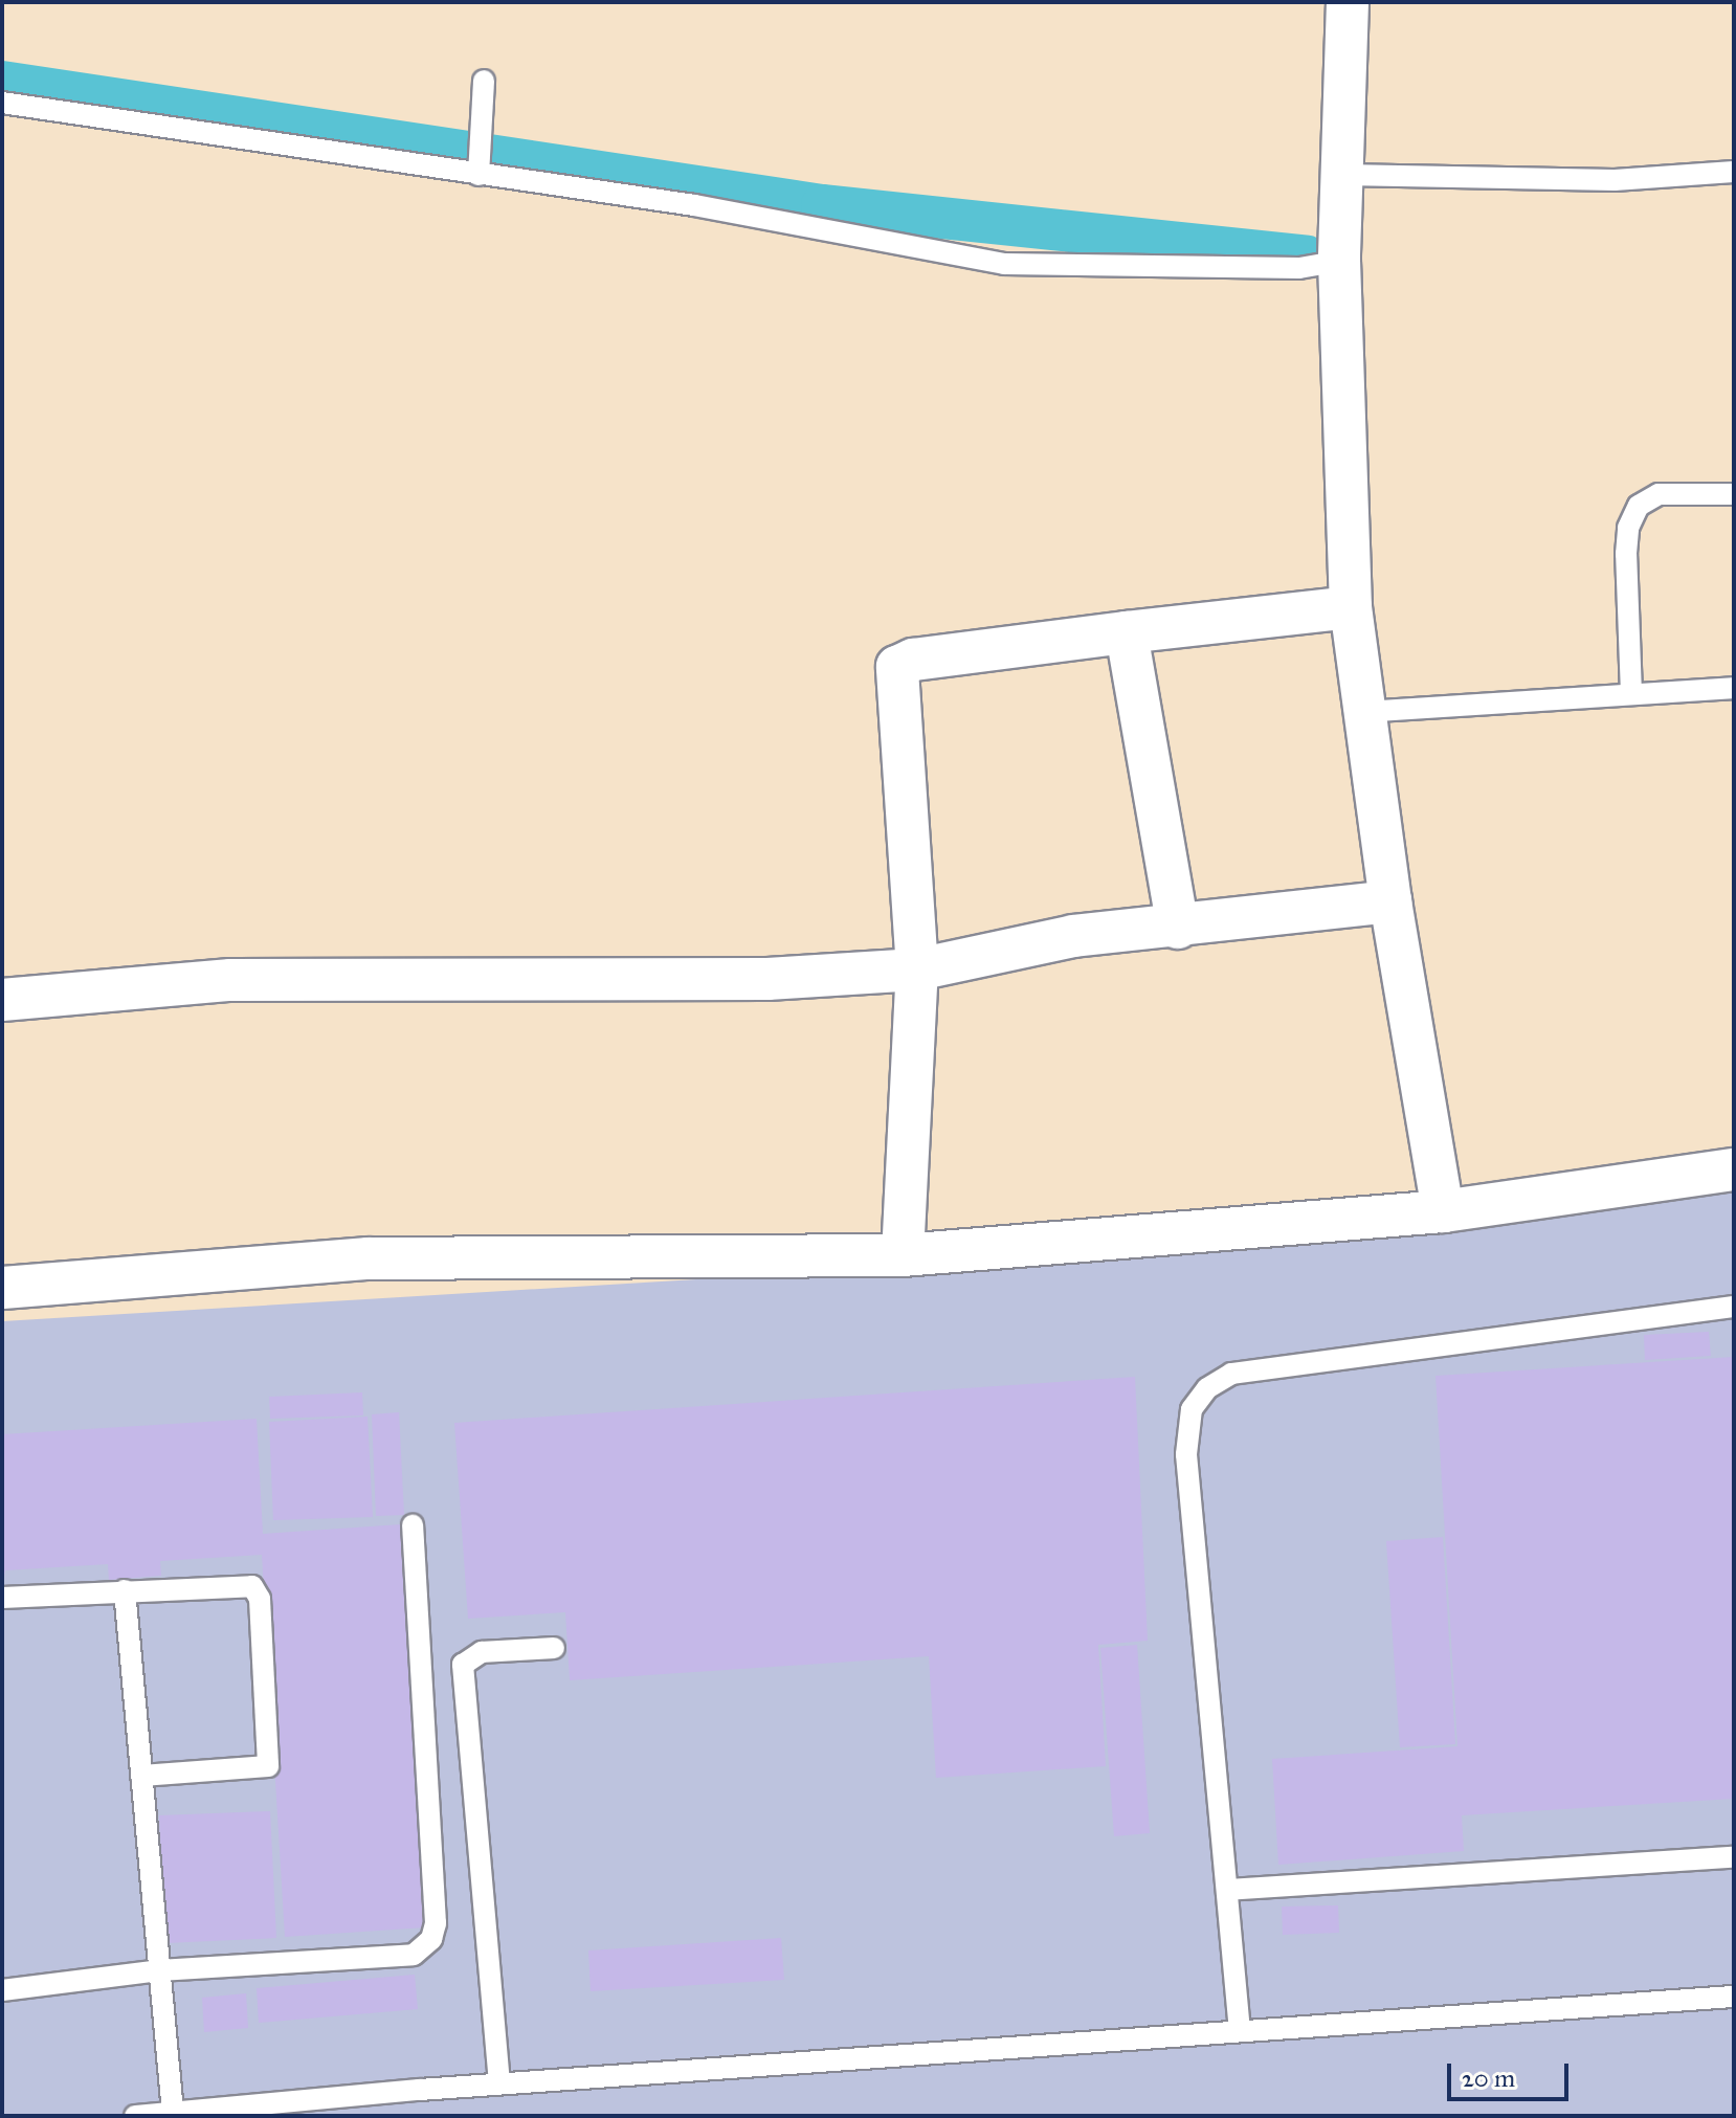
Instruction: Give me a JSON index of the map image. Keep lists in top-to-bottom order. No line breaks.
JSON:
{"scale_bar":"20 m"}
